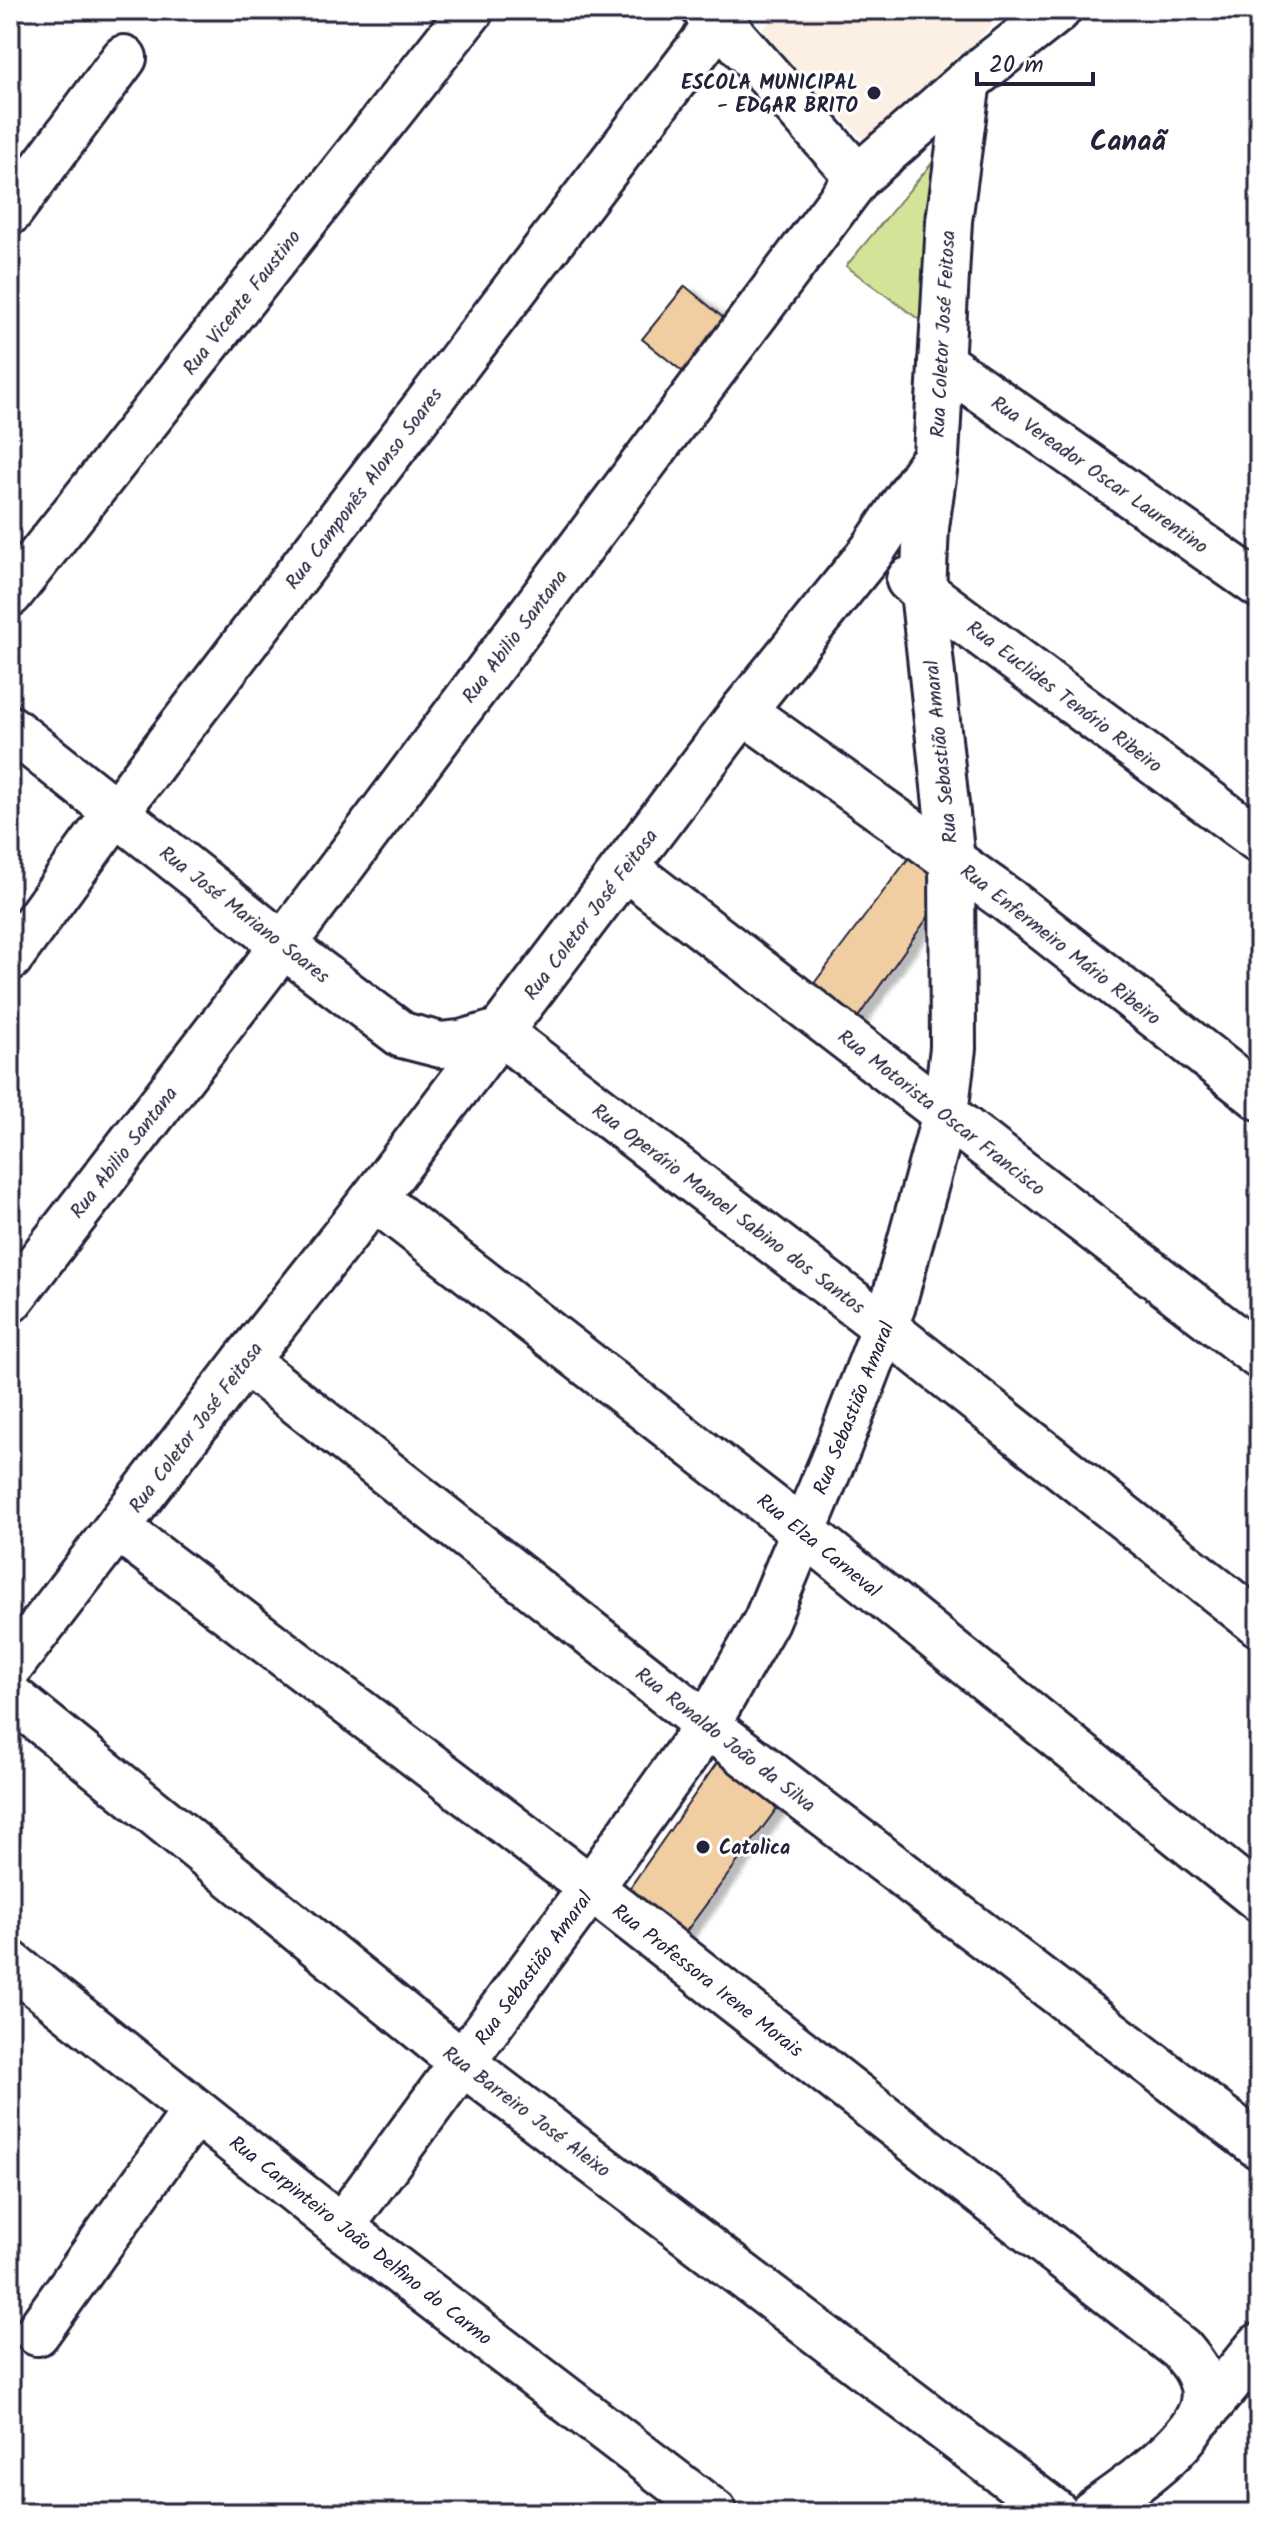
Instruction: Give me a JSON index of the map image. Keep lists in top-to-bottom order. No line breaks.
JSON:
{"streets":{"street":["Rua Vicente Faustino","Rua Coletor José Feitosa","Rua Vereador Oscar Laurentino","Rua Camponês Alonso Soares","Rua Abilio Santana","Rua Euclides Tenório Ribeiro","Rua Sebastião Amaral","Rua José Mariano Soares","Rua Enfermeiro Mário Ribeiro","Rua Motorista Oscar Francisco","Rua Operário Manoel Sabino dos Santos","Rua Elza Carneval","Rua Ronaldo João da Silva","Rua Professora Irene Morais","Rua Barreiro José Aleixo","Rua Carpinteiro João Delfino do Carmo"]},"crossings":[["Rua Coletor José Feitosa","Rua Vereador Oscar Laurentino"],["Rua Coletor José Feitosa","Rua Abilio Santana"],["Rua Coletor José Feitosa","Rua Euclides Tenório Ribeiro"],["Rua Coletor José Feitosa","Rua Sebastião Amaral"],["Rua Coletor José Feitosa","Rua José Mariano Soares"],["Rua Coletor José Feitosa","Rua Enfermeiro Mário Ribeiro"],["Rua Coletor José Feitosa","Rua Motorista Oscar Francisco"],["Rua Coletor José Feitosa","Rua Operário Manoel Sabino dos Santos"],["Rua Coletor José Feitosa","Rua Elza Carneval"],["Rua Coletor José Feitosa","Rua Ronaldo João da Silva"],["Rua Coletor José Feitosa","Rua Professora Irene Morais"],["Rua Camponês Alonso Soares","Rua Abilio Santana"],["Rua Camponês Alonso Soares","Rua José Mariano Soares"],["Rua Abilio Santana","Rua José Mariano Soares"],["Rua Euclides Tenório Ribeiro","Rua Sebastião Amaral"],["Rua Sebastião Amaral","Rua Enfermeiro Mário Ribeiro"],["Rua Sebastião Amaral","Rua Motorista Oscar Francisco"],["Rua Sebastião Amaral","Rua Operário Manoel Sabino dos Santos"],["Rua Sebastião Amaral","Rua Elza Carneval"],["Rua Sebastião Amaral","Rua Ronaldo João da Silva"],["Rua Sebastião Amaral","Rua Professora Irene Morais"],["Rua Sebastião Amaral","Rua Barreiro José Aleixo"],["Rua Sebastião Amaral","Rua Carpinteiro João Delfino do Carmo"],["Rua José Mariano Soares","Rua Operário Manoel Sabino dos Santos"]],"districts":["Canaã"],"places":["ESCOLA MUNICIPAL - EDGAR BRITO","Catolica"],"scale_bar":"20 m"}
